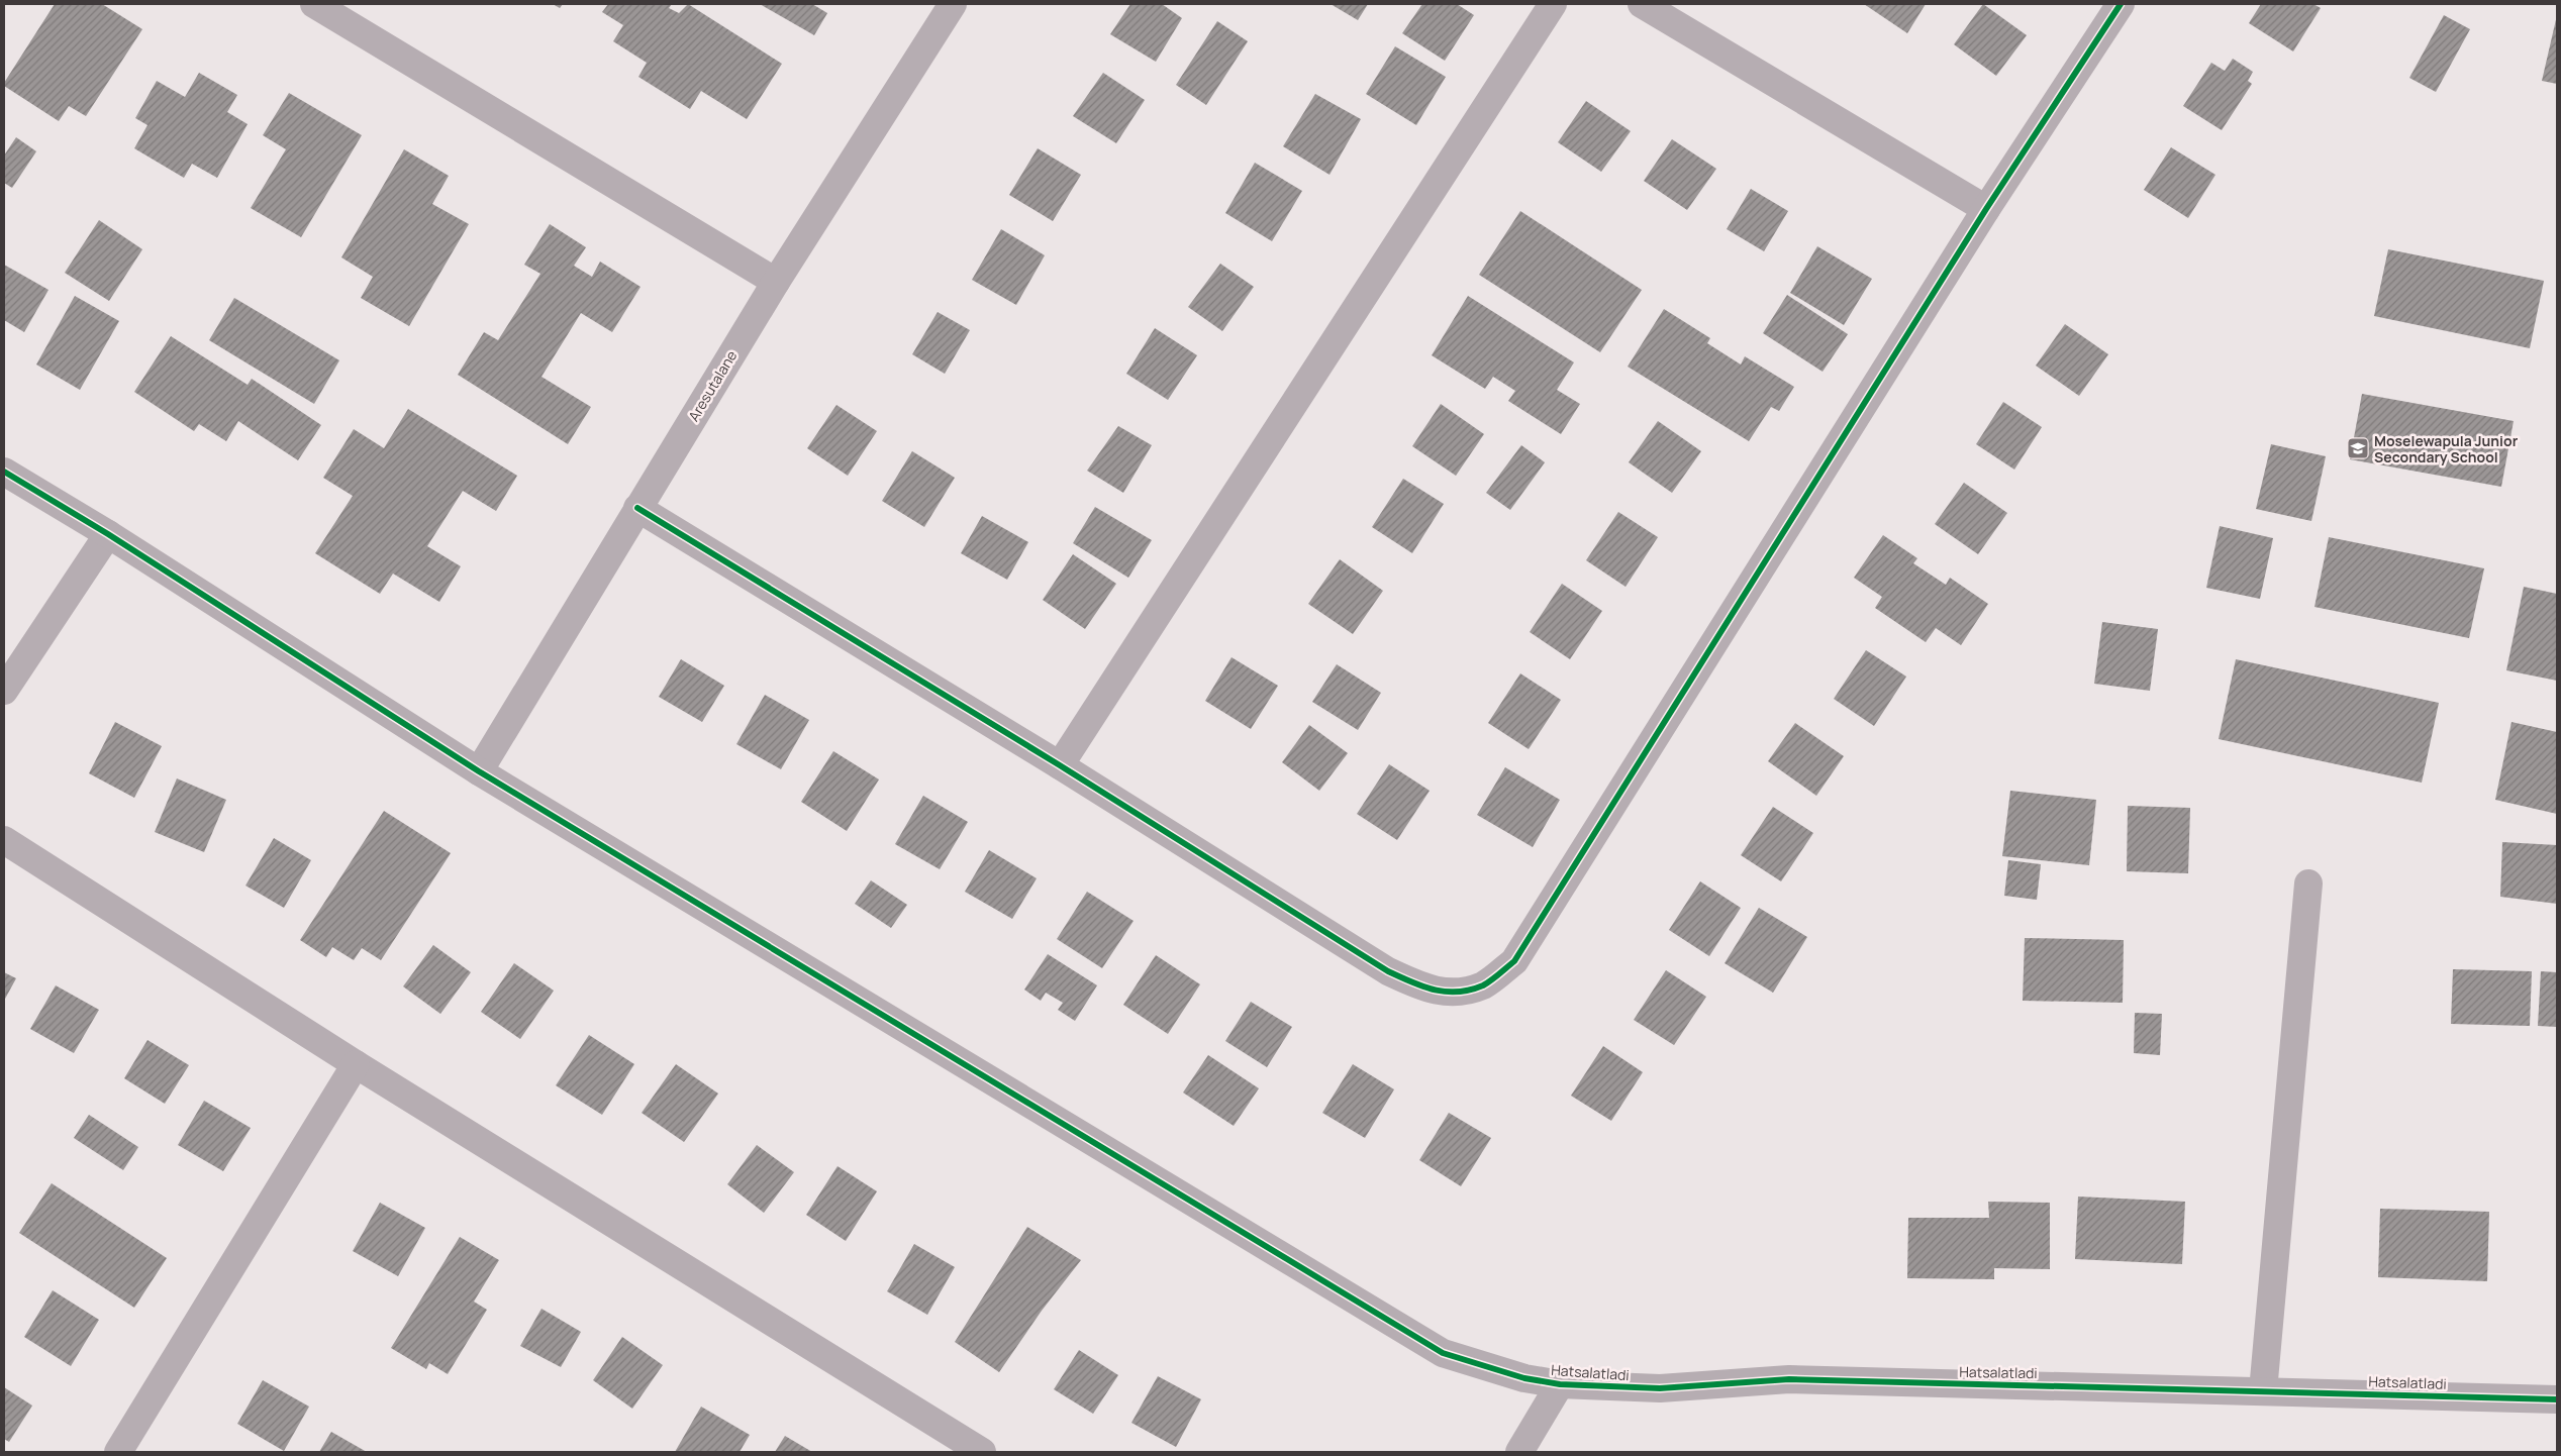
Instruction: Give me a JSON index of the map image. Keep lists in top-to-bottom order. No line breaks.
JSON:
{"streets":{"street":["Aresutalane","Hatsalatladi"]},"crossings":[["Aresutalane","Hatsalatladi"]],"places":{"school or university":["Moselewapula Junior Secondary School"]}}
